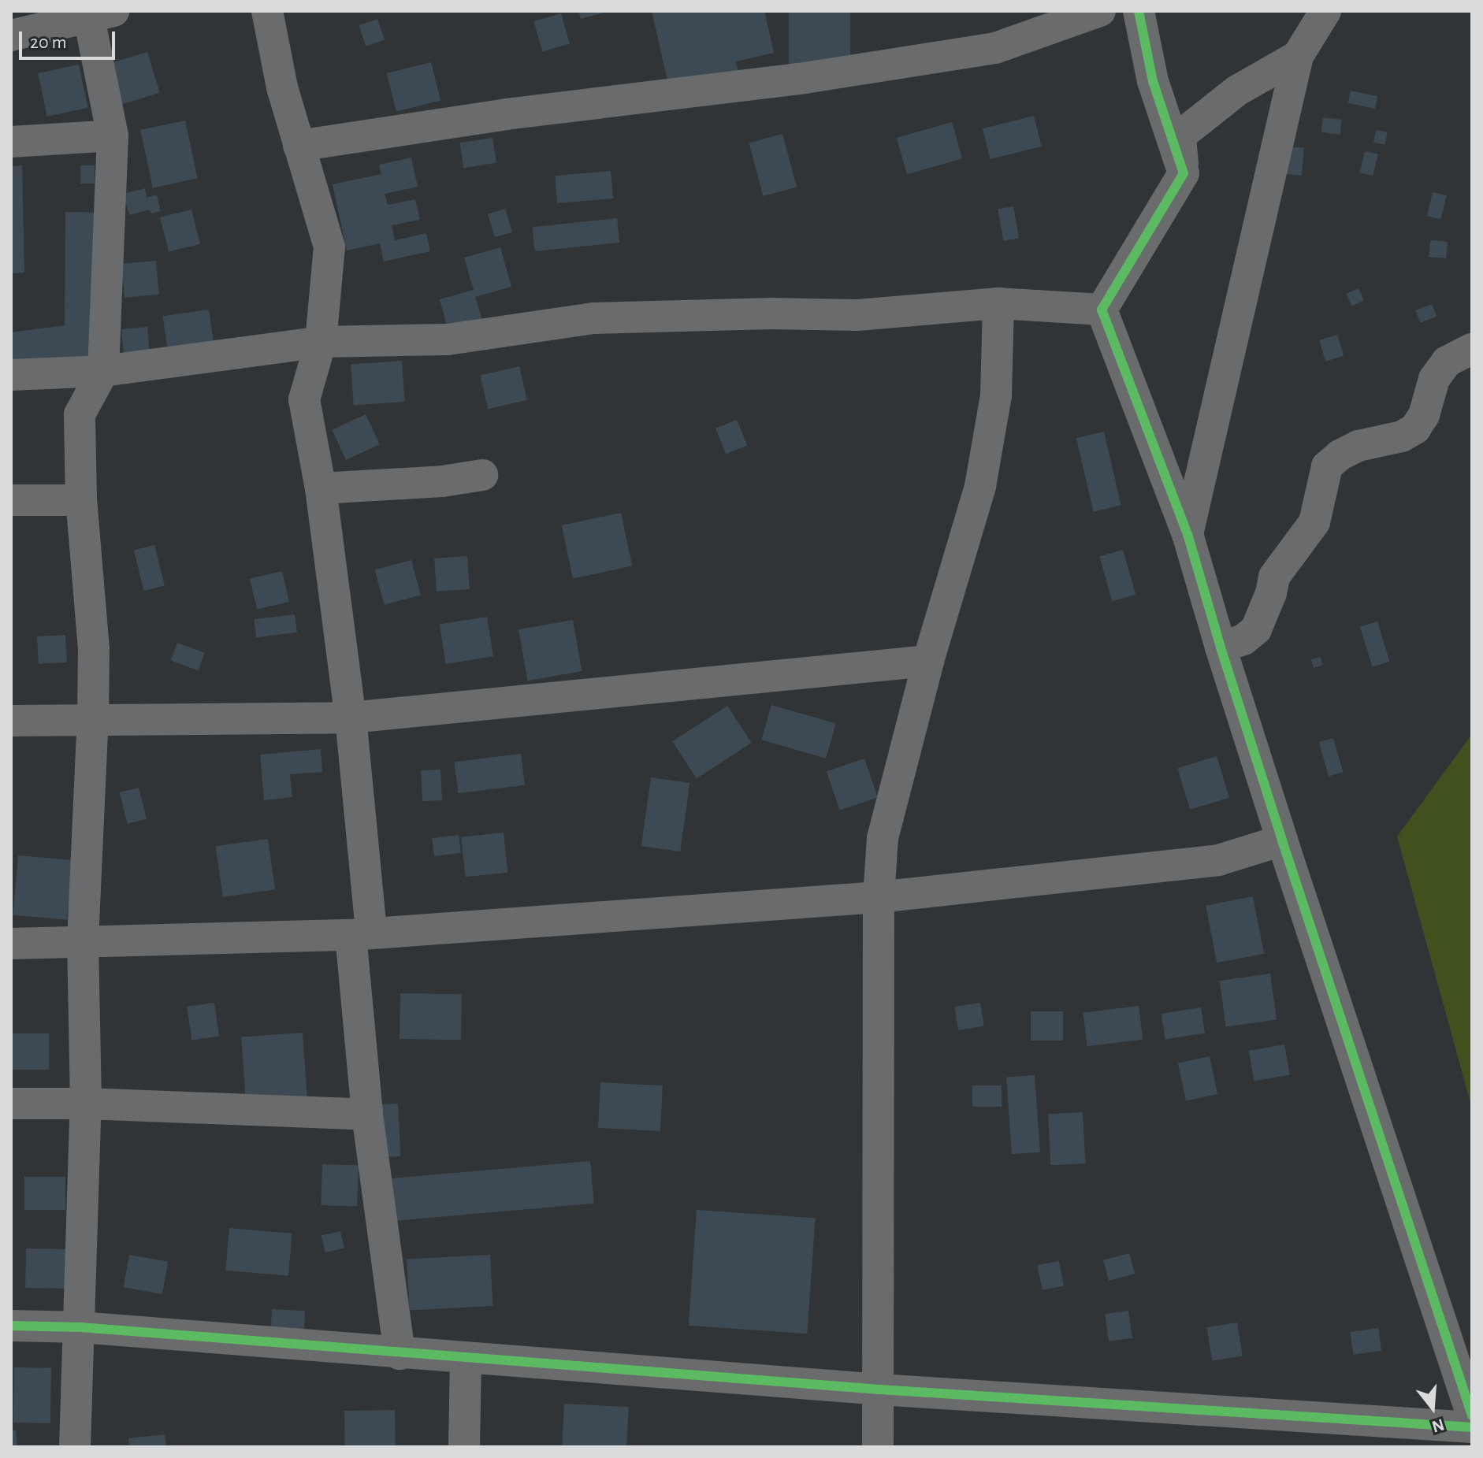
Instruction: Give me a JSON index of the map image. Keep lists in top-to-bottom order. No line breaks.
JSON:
{"scale_bar":"20 m","north":"bottom"}
